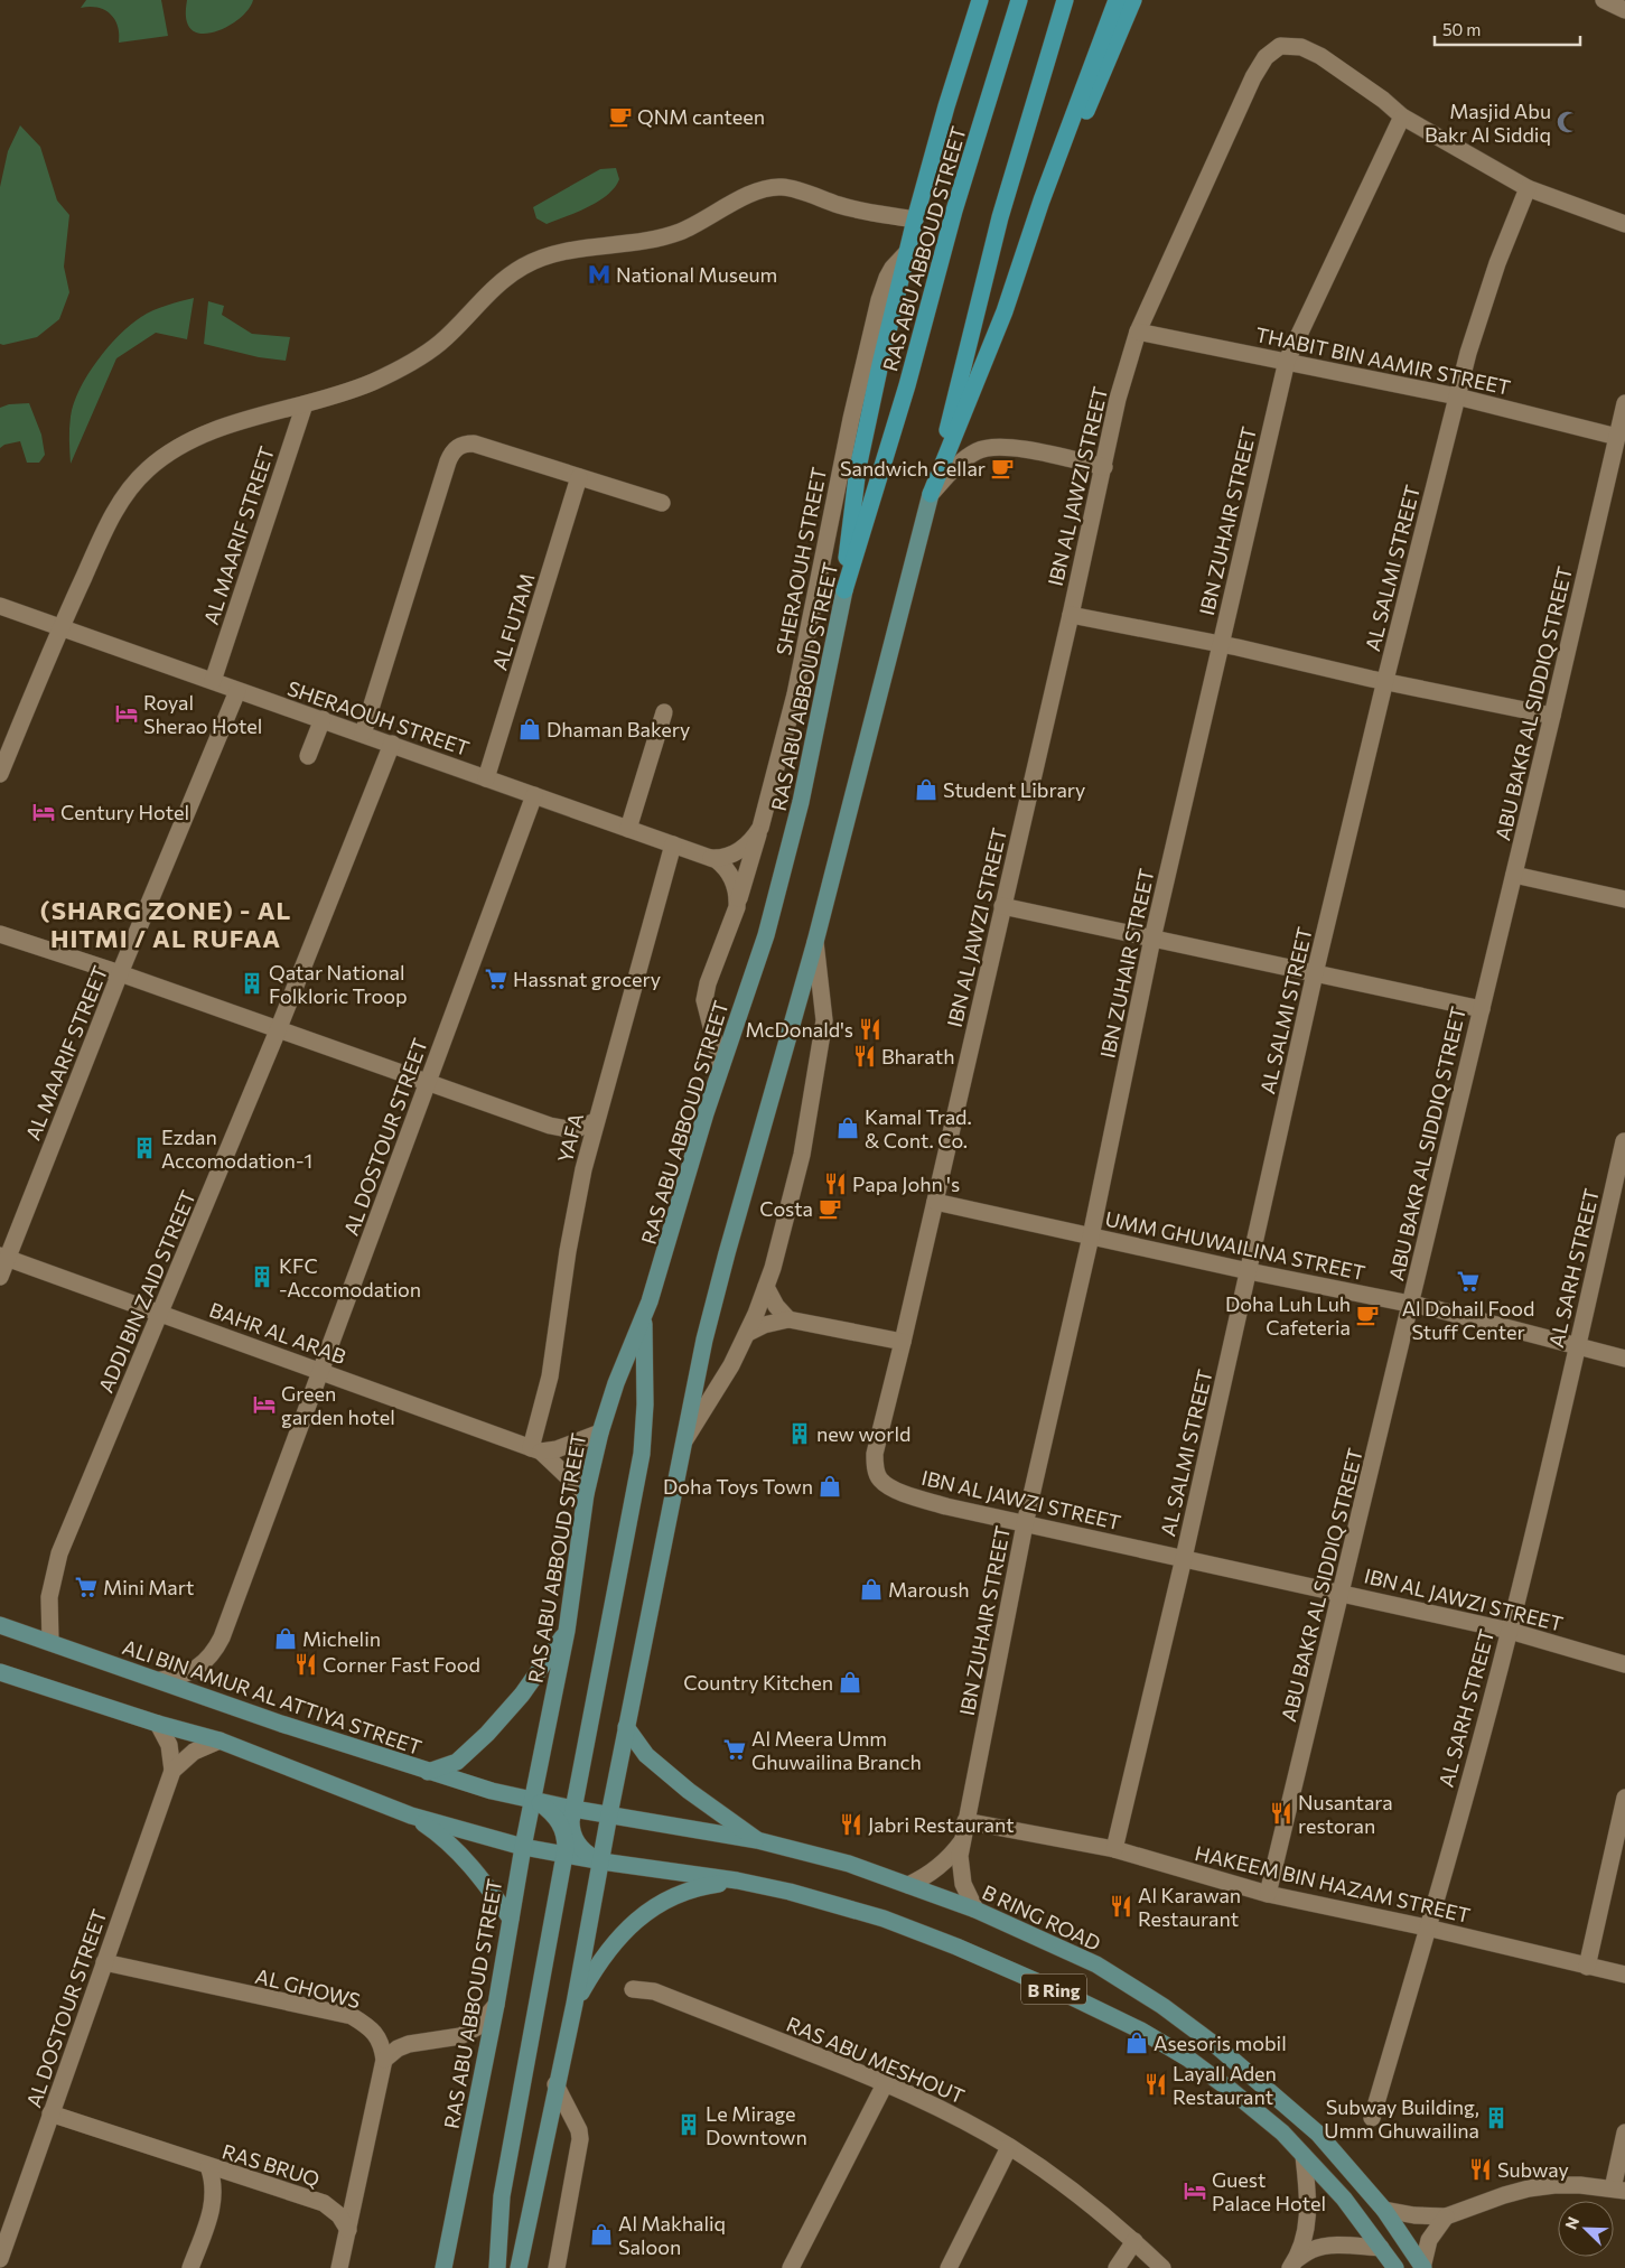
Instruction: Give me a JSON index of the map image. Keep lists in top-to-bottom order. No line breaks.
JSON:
{"streets":{"highway":["RAS ABU ABBOUD STREET"],"main road":["ALI BIN AMUR AL ATTIYA STREET","B RING ROAD","B Ring"],"street":["THABIT BIN AAMIR STREET","IBN AL JAWZI STREET","IBN ZUHAIR STREET","AL MAARIF STREET","SHERAOUH STREET","AL SALMI STREET","AL FUTAM","ABU BAKR AL SIDDIQ STREET","AL DOSTOUR STREET","YAFA","UMM GHUWAILINA STREET","AL SARH STREET","ADDI BIN ZAID STREET","BAHR AL ARAB","HAKEEM BIN HAZAM STREET","AL GHOWS","RAS ABU MESHOUT","RAS BRUQ"]},"crossings":[["RAS ABU ABBOUD STREET","SHERAOUH STREET"],["RAS ABU ABBOUD STREET","BAHR AL ARAB"],["RAS ABU ABBOUD STREET","ALI BIN AMUR AL ATTIYA STREET"],["RAS ABU ABBOUD STREET","B RING ROAD"],["RAS ABU ABBOUD STREET","B Ring"],["THABIT BIN AAMIR STREET","IBN AL JAWZI STREET"],["THABIT BIN AAMIR STREET","IBN ZUHAIR STREET"],["THABIT BIN AAMIR STREET","AL SALMI STREET"],["THABIT BIN AAMIR STREET","ABU BAKR AL SIDDIQ STREET"],["IBN AL JAWZI STREET","IBN ZUHAIR STREET"],["IBN AL JAWZI STREET","AL SALMI STREET"],["IBN AL JAWZI STREET","ABU BAKR AL SIDDIQ STREET"],["IBN AL JAWZI STREET","UMM GHUWAILINA STREET"],["IBN AL JAWZI STREET","AL SARH STREET"],["IBN ZUHAIR STREET","UMM GHUWAILINA STREET"],["IBN ZUHAIR STREET","HAKEEM BIN HAZAM STREET"],["IBN ZUHAIR STREET","B RING ROAD"],["AL MAARIF STREET","SHERAOUH STREET"],["AL MAARIF STREET","BAHR AL ARAB"],["SHERAOUH STREET","AL FUTAM"],["SHERAOUH STREET","AL DOSTOUR STREET"],["SHERAOUH STREET","YAFA"],["SHERAOUH STREET","ADDI BIN ZAID STREET"],["AL SALMI STREET","UMM GHUWAILINA STREET"],["AL SALMI STREET","HAKEEM BIN HAZAM STREET"],["ABU BAKR AL SIDDIQ STREET","UMM GHUWAILINA STREET"],["ABU BAKR AL SIDDIQ STREET","HAKEEM BIN HAZAM STREET"],["AL DOSTOUR STREET","BAHR AL ARAB"],["AL DOSTOUR STREET","ALI BIN AMUR AL ATTIYA STREET"],["AL DOSTOUR STREET","AL GHOWS"],["YAFA","BAHR AL ARAB"],["UMM GHUWAILINA STREET","AL SARH STREET"],["AL SARH STREET","HAKEEM BIN HAZAM STREET"],["ADDI BIN ZAID STREET","BAHR AL ARAB"],["ADDI BIN ZAID STREET","ALI BIN AMUR AL ATTIYA STREET"],["ALI BIN AMUR AL ATTIYA STREET","B RING ROAD"]],"districts":["(SHARG ZONE) - AL HITMI / AL RUFAA"],"places":{"cafe":["QNM canteen","Sandwich Cellar","Costa","Doha Luh Luh Cafeteria"],"mosque":["Masjid Abu Bakr Al Siddiq"],"metro station":["National Museum"],"hotel":["Royal Sherao Hotel","Century Hotel","Green garden hotel","Guest Palace Hotel"],"shop":["Dhaman Bakery","Student Library","Kamal Trad. & Cont. Co.","Doha Toys Town","Maroush","Michelin","Country Kitchen","Asesoris mobil","Al Makhaliq Saloon"],"supermarket":["Hassnat grocery","Al Dohail Food Stuff Center","Mini Mart","Al Meera Umm Ghuwailina Branch"],"building":["Qatar National Folkloric Troop","Ezdan Accomodation-1","KFC -Accomodation","new world","Subway Building, Umm Ghuwailina","Le Mirage Downtown"],"restaurant":["McDonald's","Bharath","Papa John 's","Corner Fast Food","Nusantara restoran","Jabri Restaurant","Al Karawan Restaurant","Layall Aden Restaurant","Subway"]},"scale_bar":"50 m","north":"top left"}
